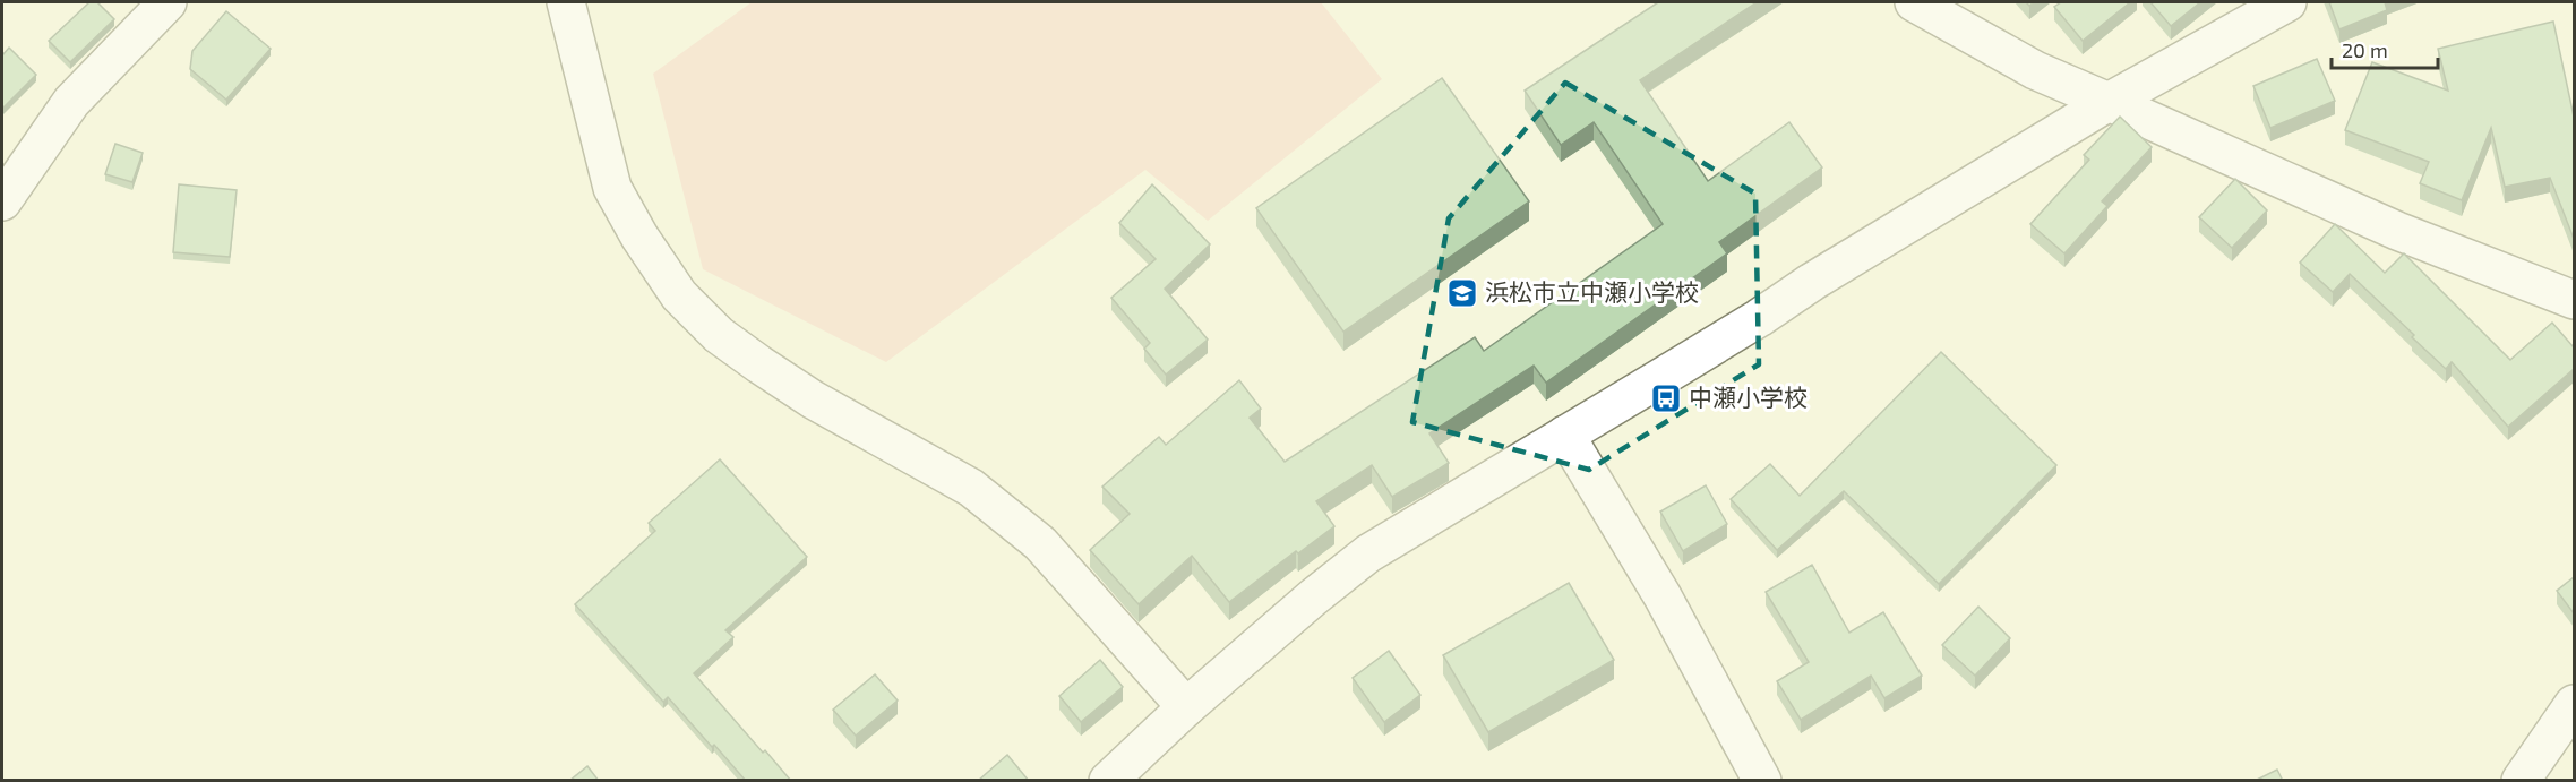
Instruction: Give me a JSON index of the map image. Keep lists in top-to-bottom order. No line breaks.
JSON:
{"places":{"school or university":["浜松市立中瀬小学校"],"bus stop":["中瀬小学校"]},"scale_bar":"20 m"}
